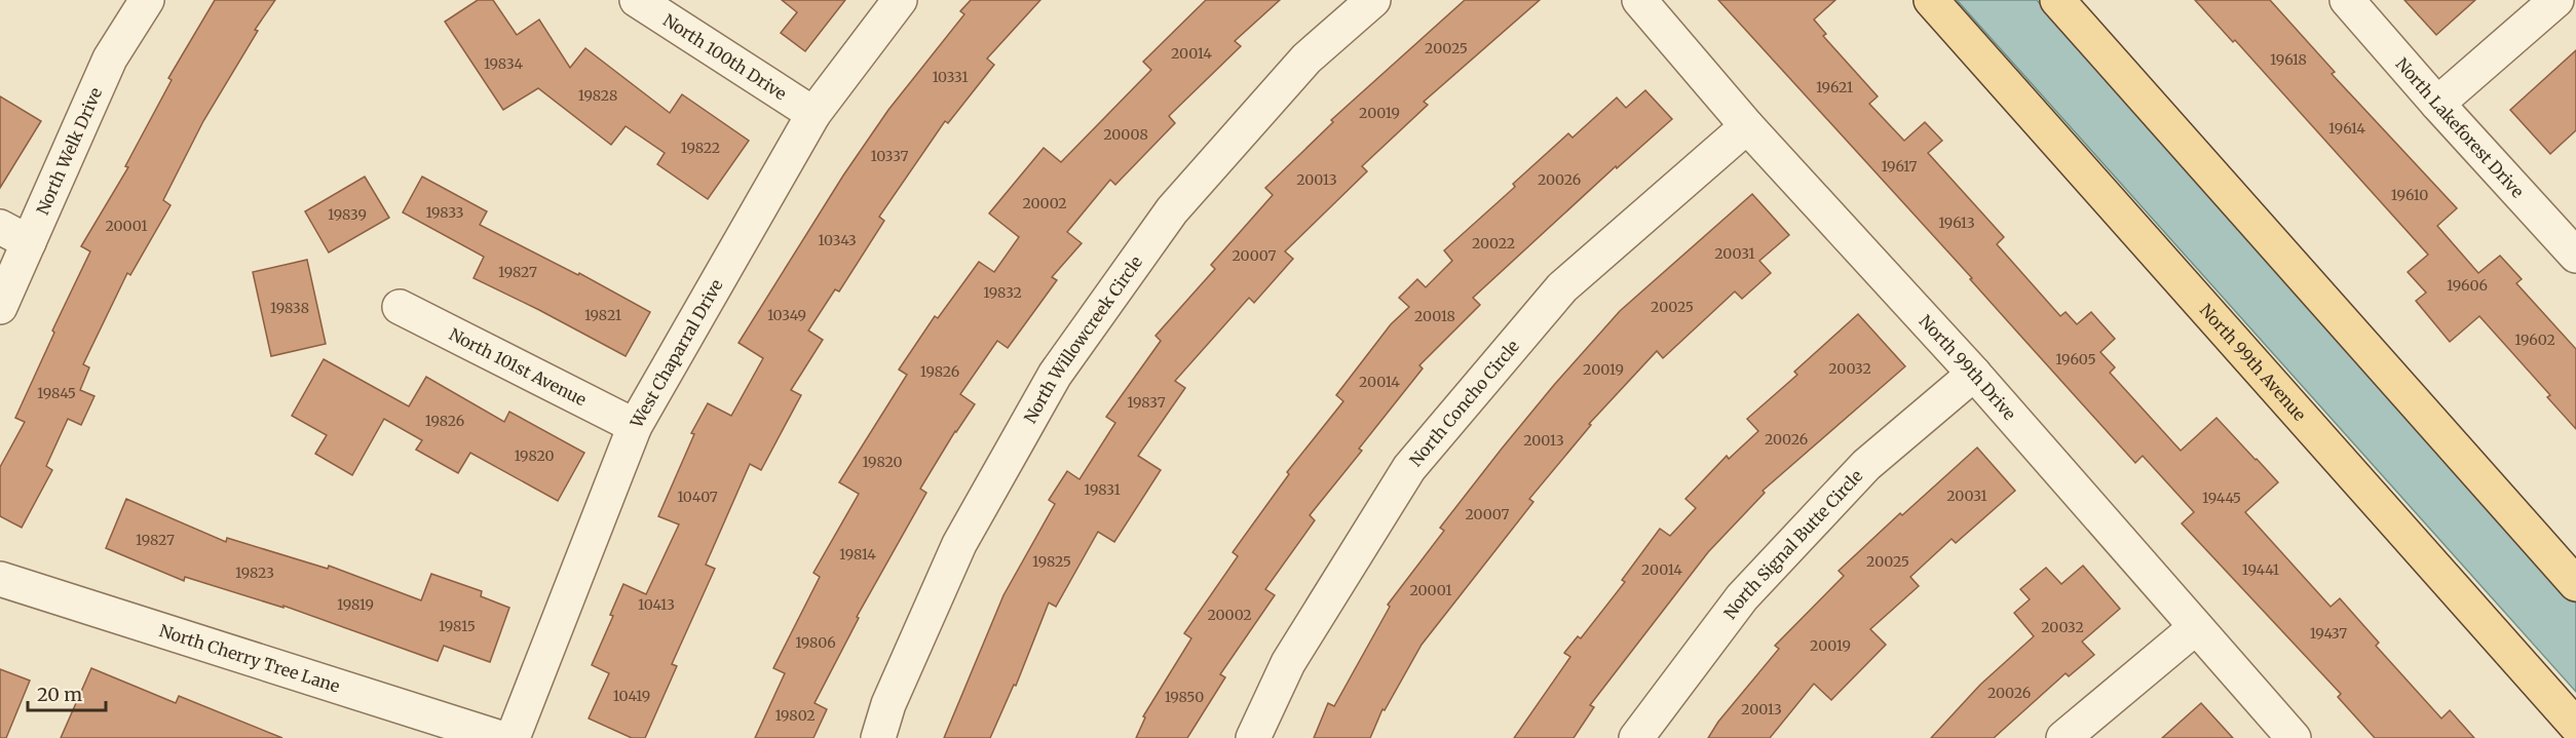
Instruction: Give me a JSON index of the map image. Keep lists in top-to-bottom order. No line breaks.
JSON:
{"streets":{"main road":["North 99th Avenue"],"street":["North 100th Drive","North Lakeforest Drive","North Welk Drive","North Willowcreek Circle","West Chaparral Drive","North 101st Avenue","North 99th Drive","North Concho Circle","North Signal Butte Circle","North Cherry Tree Lane"]},"crossings":[["North 100th Drive","West Chaparral Drive"],["West Chaparral Drive","North 101st Avenue"],["North 99th Drive","North Concho Circle"],["North 99th Drive","North Signal Butte Circle"]],"house_numbers":["20025","20014","19618","19834","10331","19621","19828","20019","19614","20008","19822","10337","19617","20013","20026","19610","20002","19833","19839","19613","20001","10343","20022","20031","20007","19827","19606","19832","20025","19838","19821","10349","20018","19602","19605","20032","20019","19826","20014","19845","19837","19826","20026","20013","19820","19820","19831","20031","10407","19445","20007","19827","19814","19825","20025","20014","19441","19823","20001","19819","10413","20002","19815","20032","19437","19806","20019","20026","10419","19850","20013","19802"],"scale_bar":"20 m"}
